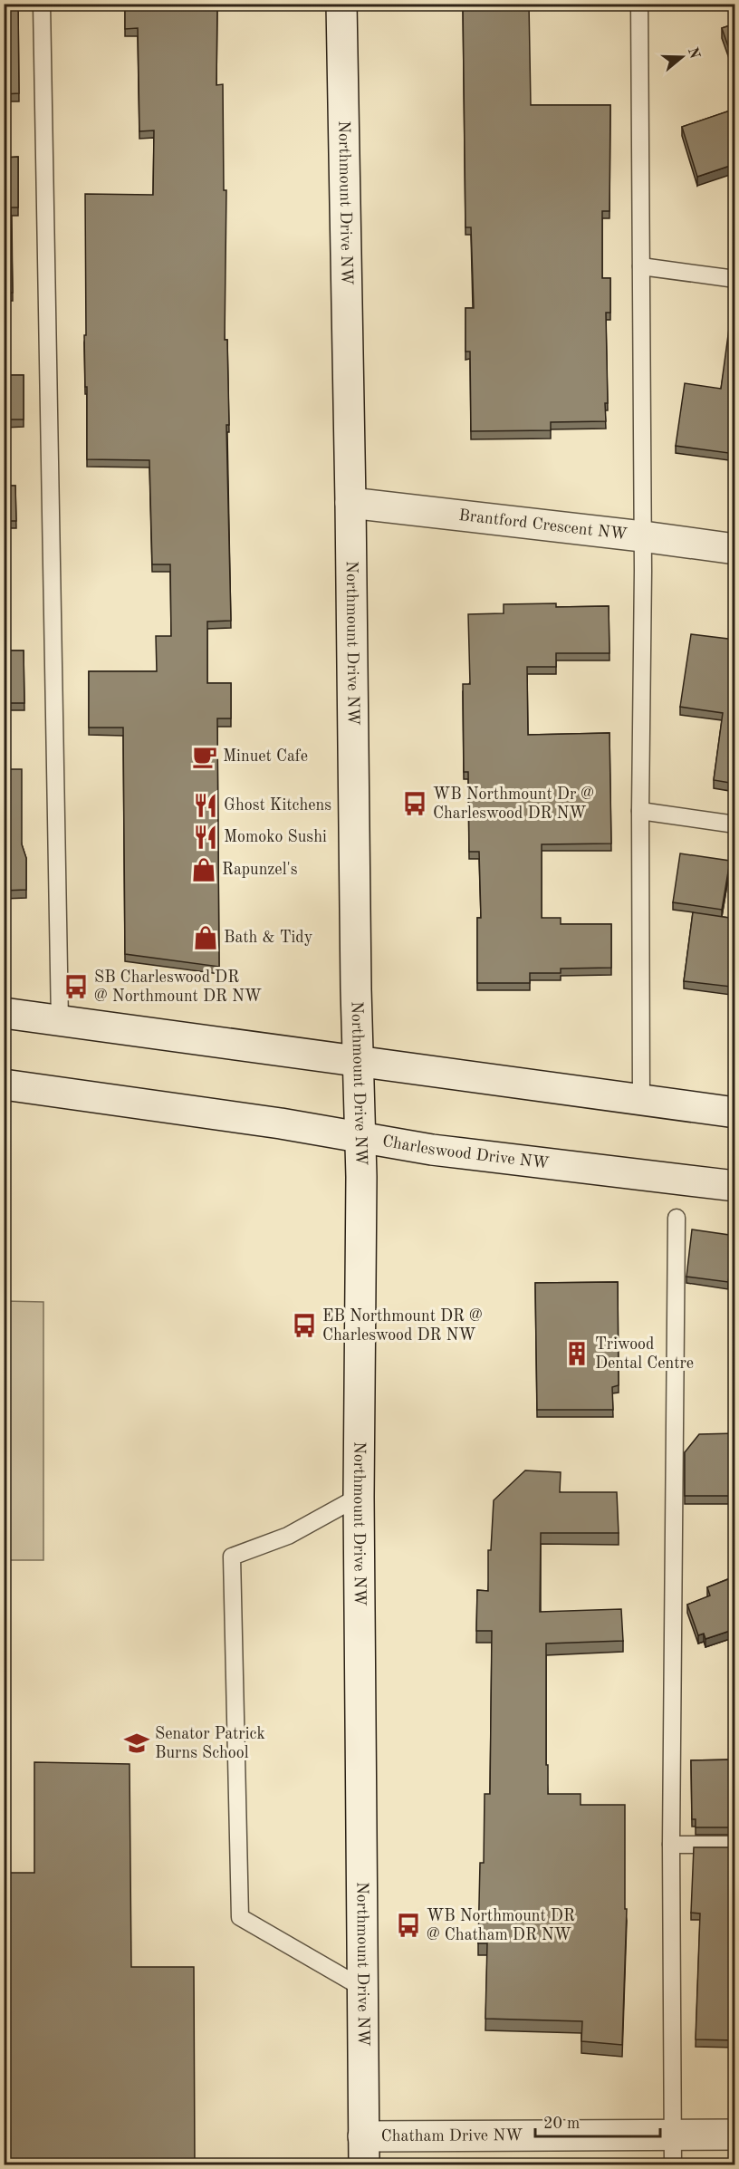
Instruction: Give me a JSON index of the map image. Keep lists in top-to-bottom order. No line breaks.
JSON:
{"streets":{"street":["Northmount Drive NW","Brantford Crescent NW","Charleswood Drive NW","Chatham Drive NW"]},"crossings":[["Northmount Drive NW","Brantford Crescent NW"],["Northmount Drive NW","Charleswood Drive NW"],["Northmount Drive NW","Chatham Drive NW"]],"places":{"cafe":["Minuet Cafe"],"bus stop":["WB Northmount Dr @ Charleswood DR NW","SB Charleswood DR @ Northmount DR NW","EB Northmount DR @ Charleswood DR NW","WB Northmount DR @ Chatham DR NW"],"restaurant":["Ghost Kitchens","Momoko Sushi"],"shop":["Rapunzel's","Bath & Tidy"],"building":["Triwood Dental Centre"],"school or university":["Senator Patrick Burns School"]},"scale_bar":"20 m","north":"right"}
